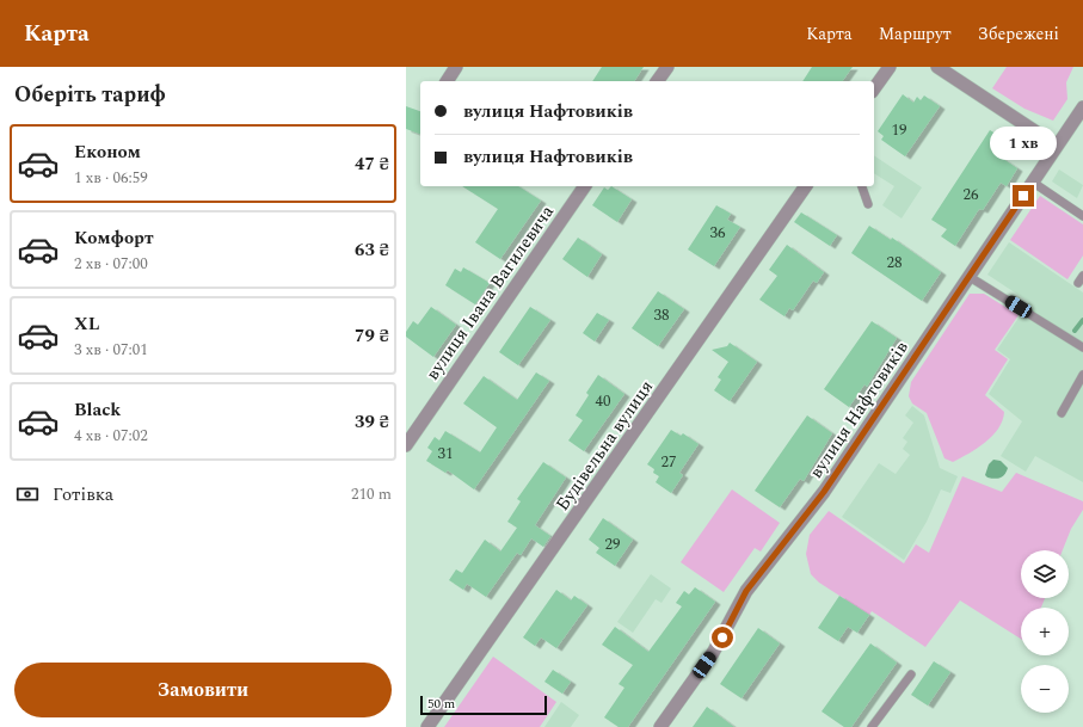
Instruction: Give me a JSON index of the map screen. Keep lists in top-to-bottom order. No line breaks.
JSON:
{"streets":{"street":["вулиця Івана Вагилевича","вулиця Нафтовиків","Будівельна вулиця"]},"house_numbers":["19","26","36","28","38","40","31","27","29"],"scale_bar":"50 m","page":{"header":"Карта","nav":["Карта","Маршрут","Збережені"],"heading":"Оберіть тариф","banner":["вулиця Нафтовиків","вулиця Нафтовиків"],"list":[{"name":"Економ","note":"1 хв · 06:59","value":"47 ₴"},{"name":"Комфорт","note":"2 хв · 07:00","value":"63 ₴"},{"name":"XL","note":"3 хв · 07:01","value":"79 ₴"},{"name":"Black","note":"4 хв · 07:02","value":"39 ₴"}],"bubble":"1 хв","pay":["Готівка","210 m"],"map_buttons":["+","−"],"buttons":"Замовити","scale":"50 m"}}
